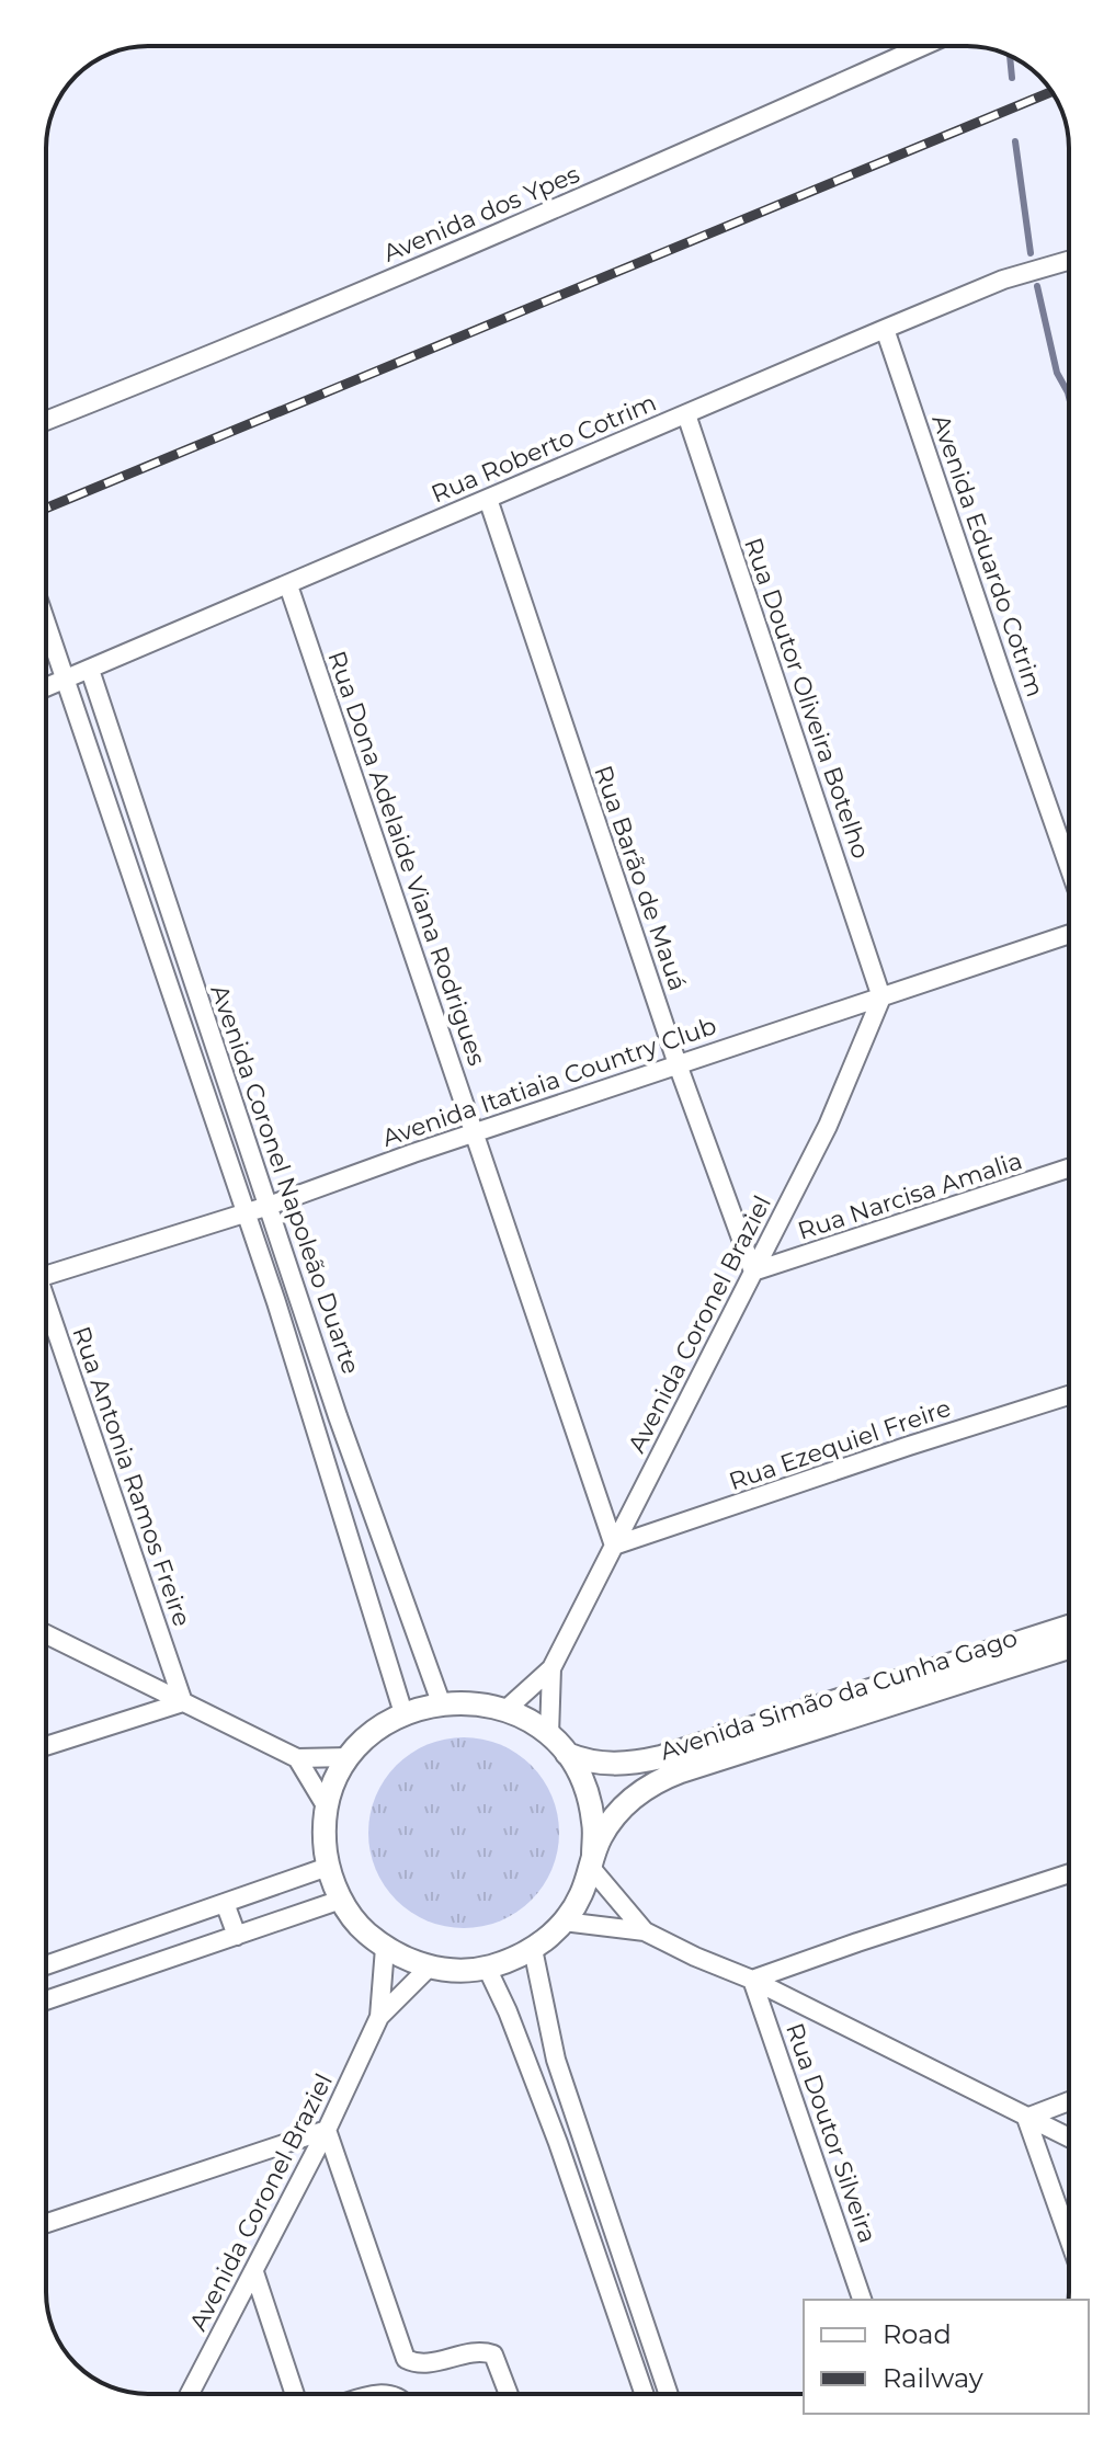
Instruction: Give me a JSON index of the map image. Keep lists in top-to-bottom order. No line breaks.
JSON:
{"streets":{"street":["Avenida dos Ypes","Rua Roberto Cotrim","Avenida Eduardo Cotrim","Rua Doutor Oliveira Botelho","Rua Dona Adelaide Viana Rodrigues","Rua Barão de Mauá","Avenida Itatiaia Country Club","Avenida Coronel Napoleão Duarte","Rua Narcisa Amalia","Avenida Coronel Braziel","Rua Ezequiel Freire","Rua Antonia Ramos Freire","Avenida Simão da Cunha Gago","Rua Doutor Silveira"]},"crossings":[["Rua Roberto Cotrim","Avenida Eduardo Cotrim"],["Rua Roberto Cotrim","Rua Doutor Oliveira Botelho"],["Rua Roberto Cotrim","Rua Dona Adelaide Viana Rodrigues"],["Rua Roberto Cotrim","Rua Barão de Mauá"],["Rua Roberto Cotrim","Avenida Coronel Napoleão Duarte"],["Rua Doutor Oliveira Botelho","Avenida Itatiaia Country Club"],["Rua Doutor Oliveira Botelho","Avenida Coronel Braziel"],["Rua Dona Adelaide Viana Rodrigues","Avenida Itatiaia Country Club"],["Rua Dona Adelaide Viana Rodrigues","Avenida Coronel Braziel"],["Rua Dona Adelaide Viana Rodrigues","Rua Ezequiel Freire"],["Rua Barão de Mauá","Avenida Itatiaia Country Club"],["Rua Barão de Mauá","Rua Narcisa Amalia"],["Rua Barão de Mauá","Avenida Coronel Braziel"],["Avenida Itatiaia Country Club","Avenida Coronel Napoleão Duarte"],["Avenida Itatiaia Country Club","Avenida Coronel Braziel"],["Avenida Coronel Napoleão Duarte","Avenida Coronel Braziel"],["Avenida Coronel Napoleão Duarte","Avenida Simão da Cunha Gago"],["Rua Narcisa Amalia","Avenida Coronel Braziel"],["Avenida Coronel Braziel","Rua Ezequiel Freire"],["Avenida Coronel Braziel","Avenida Simão da Cunha Gago"]],"legend":["Road","Railway"]}
